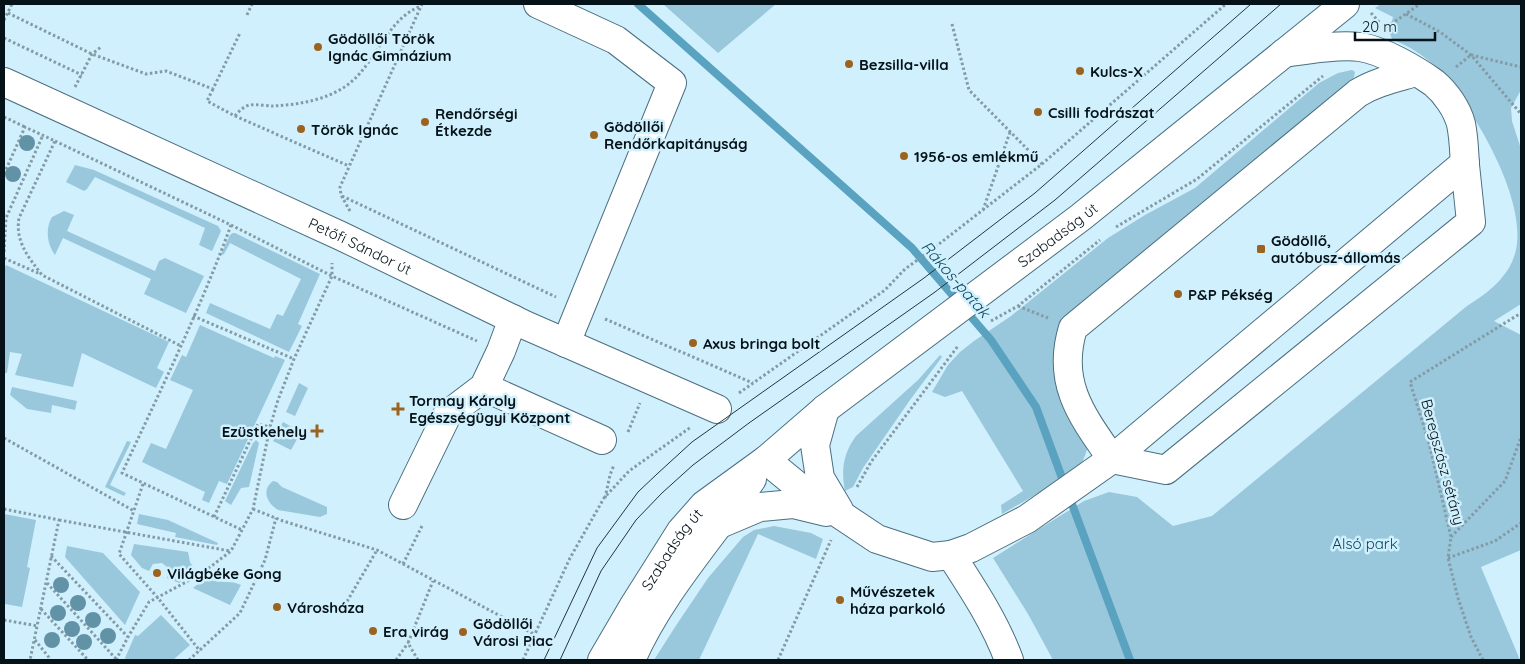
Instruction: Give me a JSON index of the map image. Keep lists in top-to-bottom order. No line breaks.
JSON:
{"streets":{"main road":["Szabadság út","Petőfi Sándor út"],"path":["Beregszász sétány"]},"water":["Rákos-patak"],"parks":["Alsó park"],"places":{"other":["Gödöllői Török Ignác Gimnázium","Bezsilla-villa","Kulcs-X","Csilli fodrászat","Rendőrségi Étkezde","Török Ignác","Gödöllői Rendőrkapitányság","1956-os emlékmű","P&P Pékség","Axus bringa bolt","Világbéke Gong","Művészetek háza parkoló","Városháza","Era virág","Gödöllői Városi Piac"],"transit":["Gödöllő, autóbusz-állomás"],"health":["Tormay Károly Egészségügyi Központ","Ezüstkehely"]},"scale_bar":"20 m"}
